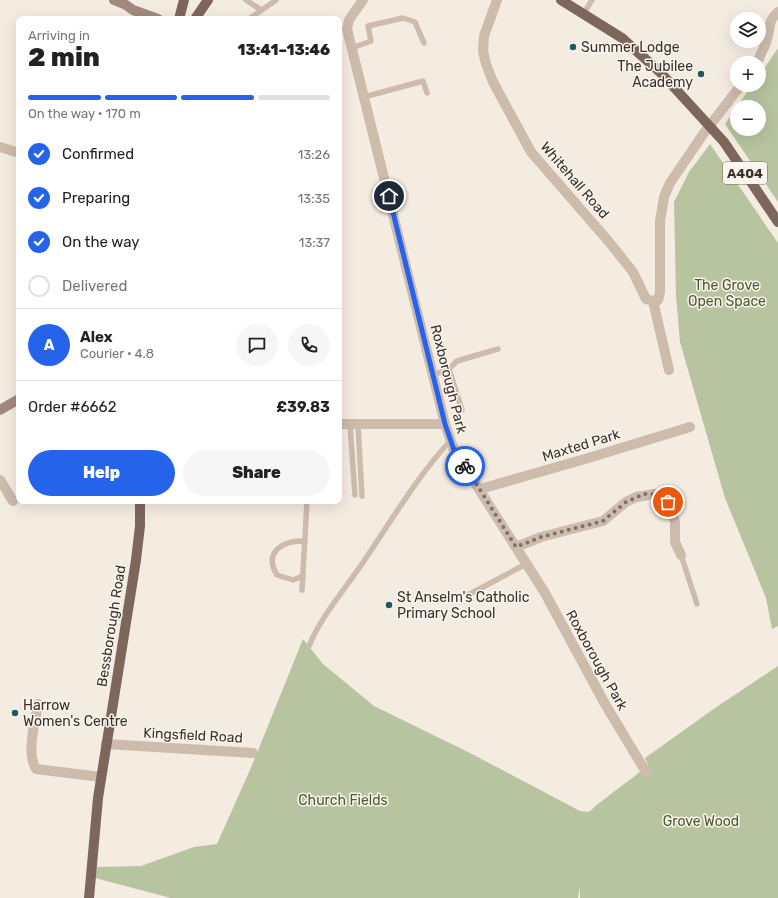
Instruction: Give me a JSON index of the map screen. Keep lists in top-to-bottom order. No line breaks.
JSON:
{"streets":{"main road":["A404","Bessborough Road"],"street":["Whitehall Road","Roxborough Park","Maxted Park","Kingsfield Road"]},"crossings":[["Roxborough Park","Maxted Park"],["Bessborough Road","Kingsfield Road"]],"parks":["The Grove Open Space","Church Fields","Grove Wood"],"places":["Summer Lodge","The Jubilee Academy","St Anselm's Catholic Primary School","Harrow Women's Centre"],"page":{"map_buttons":["+","−"],"heading":["2 min","Arriving in","13:41–13:46"],"panel":["Alex","Courier · 4.8","Order #6662","£39.83"],"bar":"On the way · 170 m","list":[["Confirmed","13:26"],["Preparing","13:35"],["On the way","13:37"],"Delivered"],"round":"A","buttons":["Help","Share"]}}
